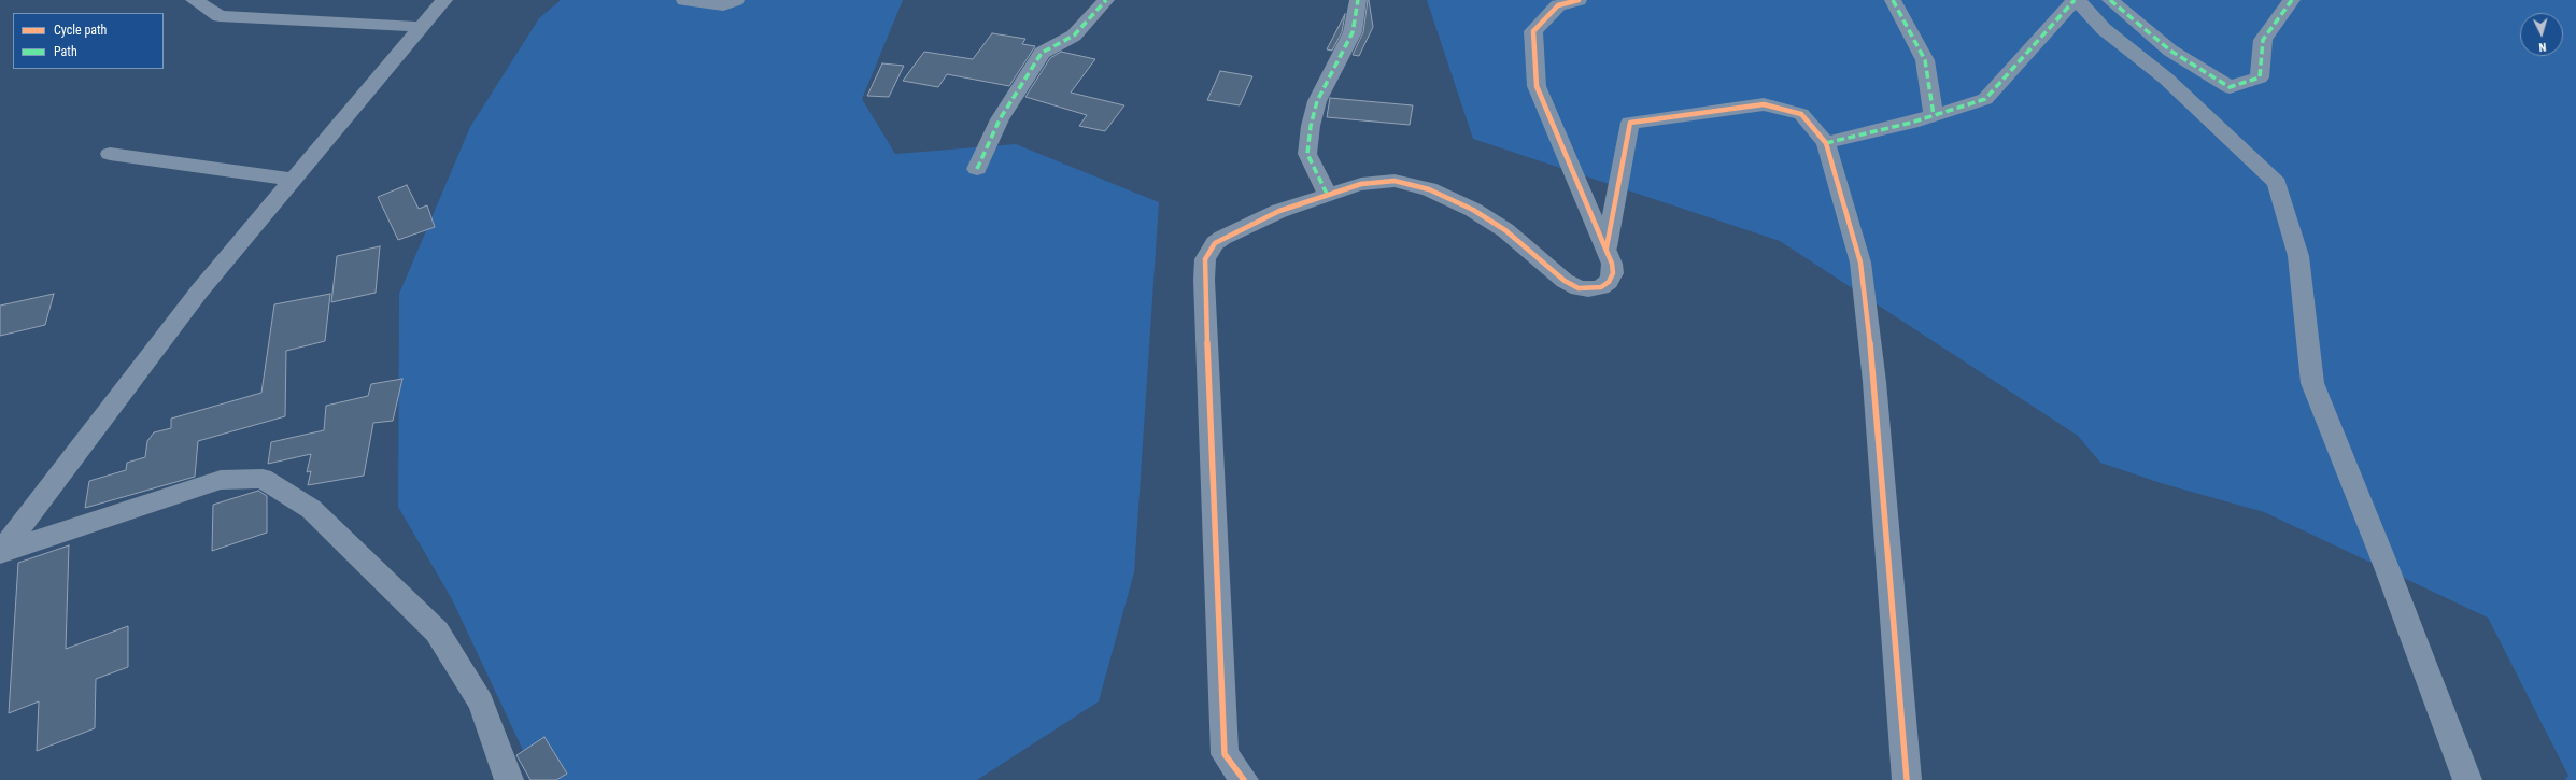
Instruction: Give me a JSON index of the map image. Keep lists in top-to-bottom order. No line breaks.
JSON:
{"legend":["Cycle path","Path"],"north":"bottom"}
